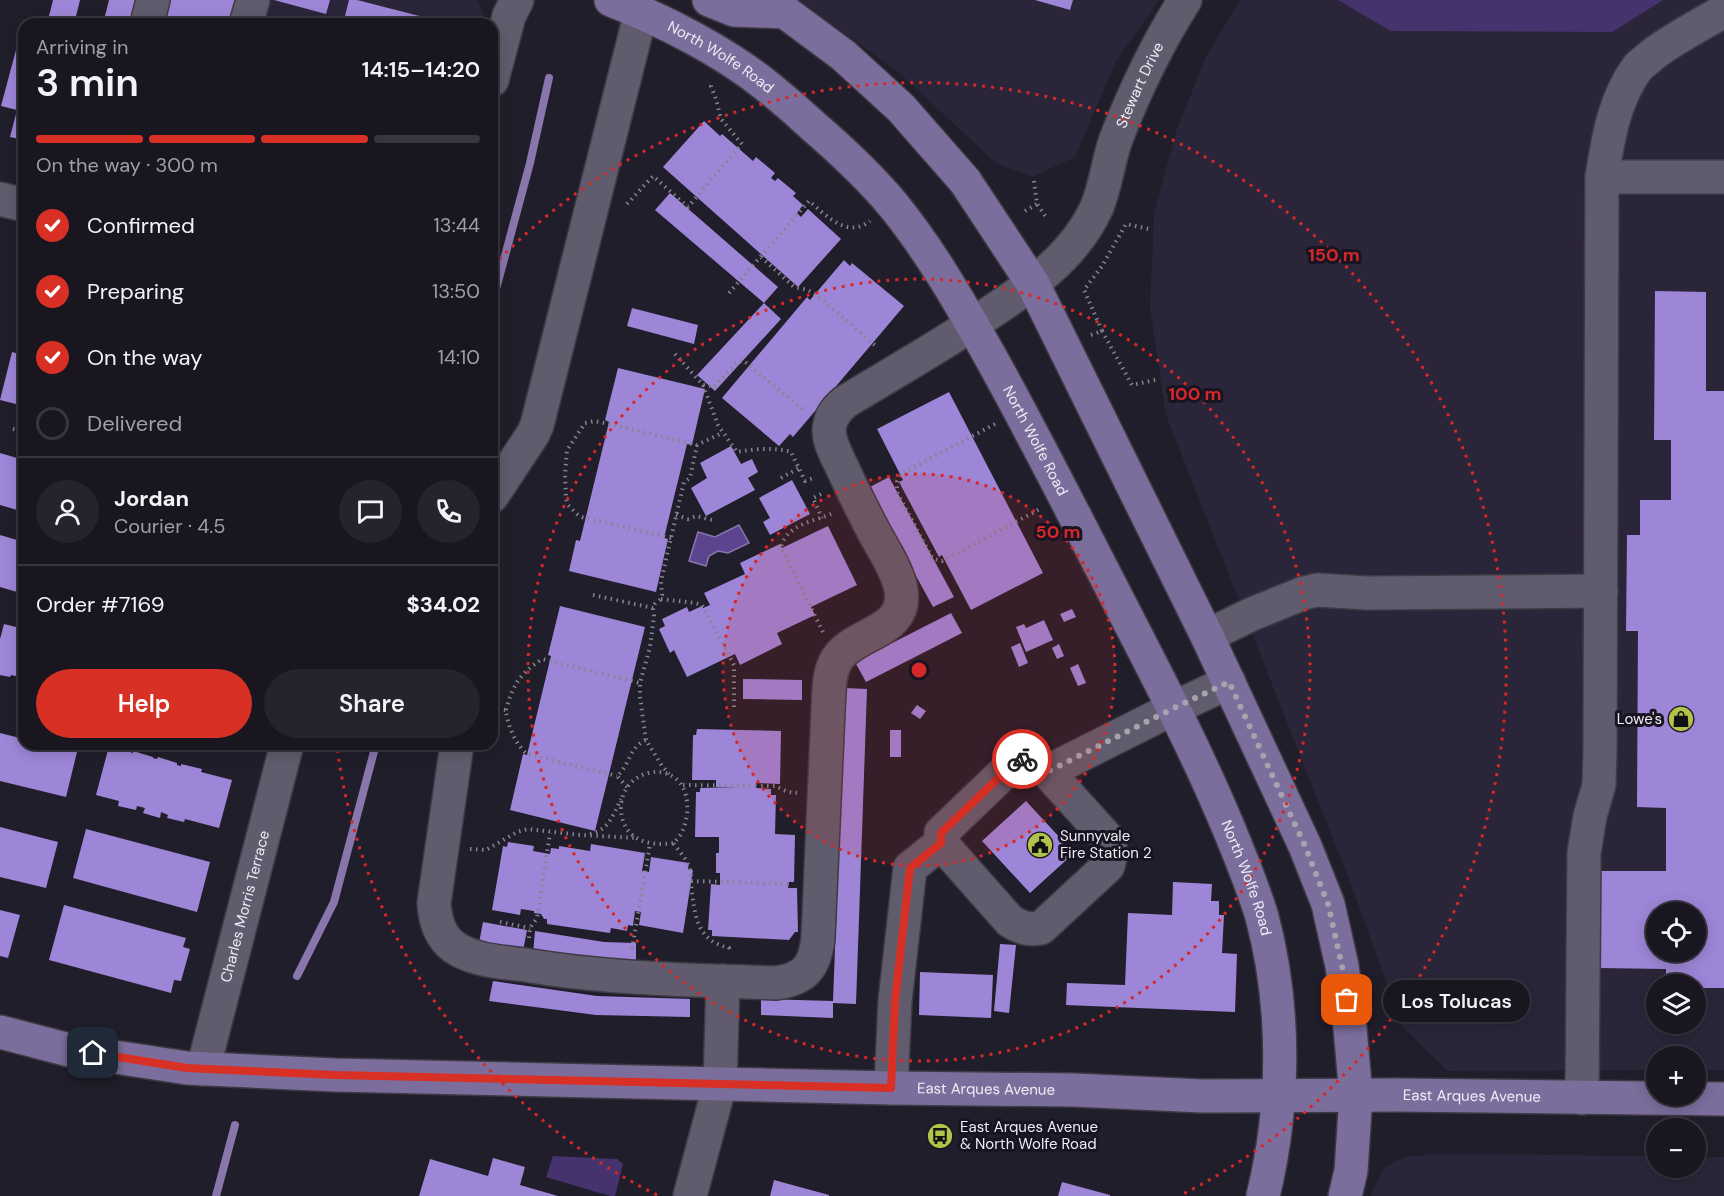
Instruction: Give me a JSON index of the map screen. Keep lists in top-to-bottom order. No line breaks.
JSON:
{"streets":{"main road":["North Wolfe Road","East Arques Avenue"],"street":["Stewart Drive","Charles Morris Terrace"]},"crossings":[["North Wolfe Road","Stewart Drive"],["North Wolfe Road","East Arques Avenue"],["Charles Morris Terrace","East Arques Avenue"]],"places":{"shop":["Lowe's"],"public building":["Sunnyvale Fire Station 2"],"other":["Los Tolucas"],"bus stop":["East Arques Avenue & North Wolfe Road"]},"page":{"heading":["3 min","Arriving in","14:15–14:20"],"panel":["Jordan","Courier · 4.5","Order #7169","$34.02"],"bar":"On the way · 300 m","list":[["Confirmed","13:44"],["Preparing","13:50"],["On the way","14:10"],"Delivered"],"buttons":["Help","Share"],"map_buttons":["+","−"],"bubble":"Los Tolucas"},"rings":["150 m","100 m","50 m"]}
